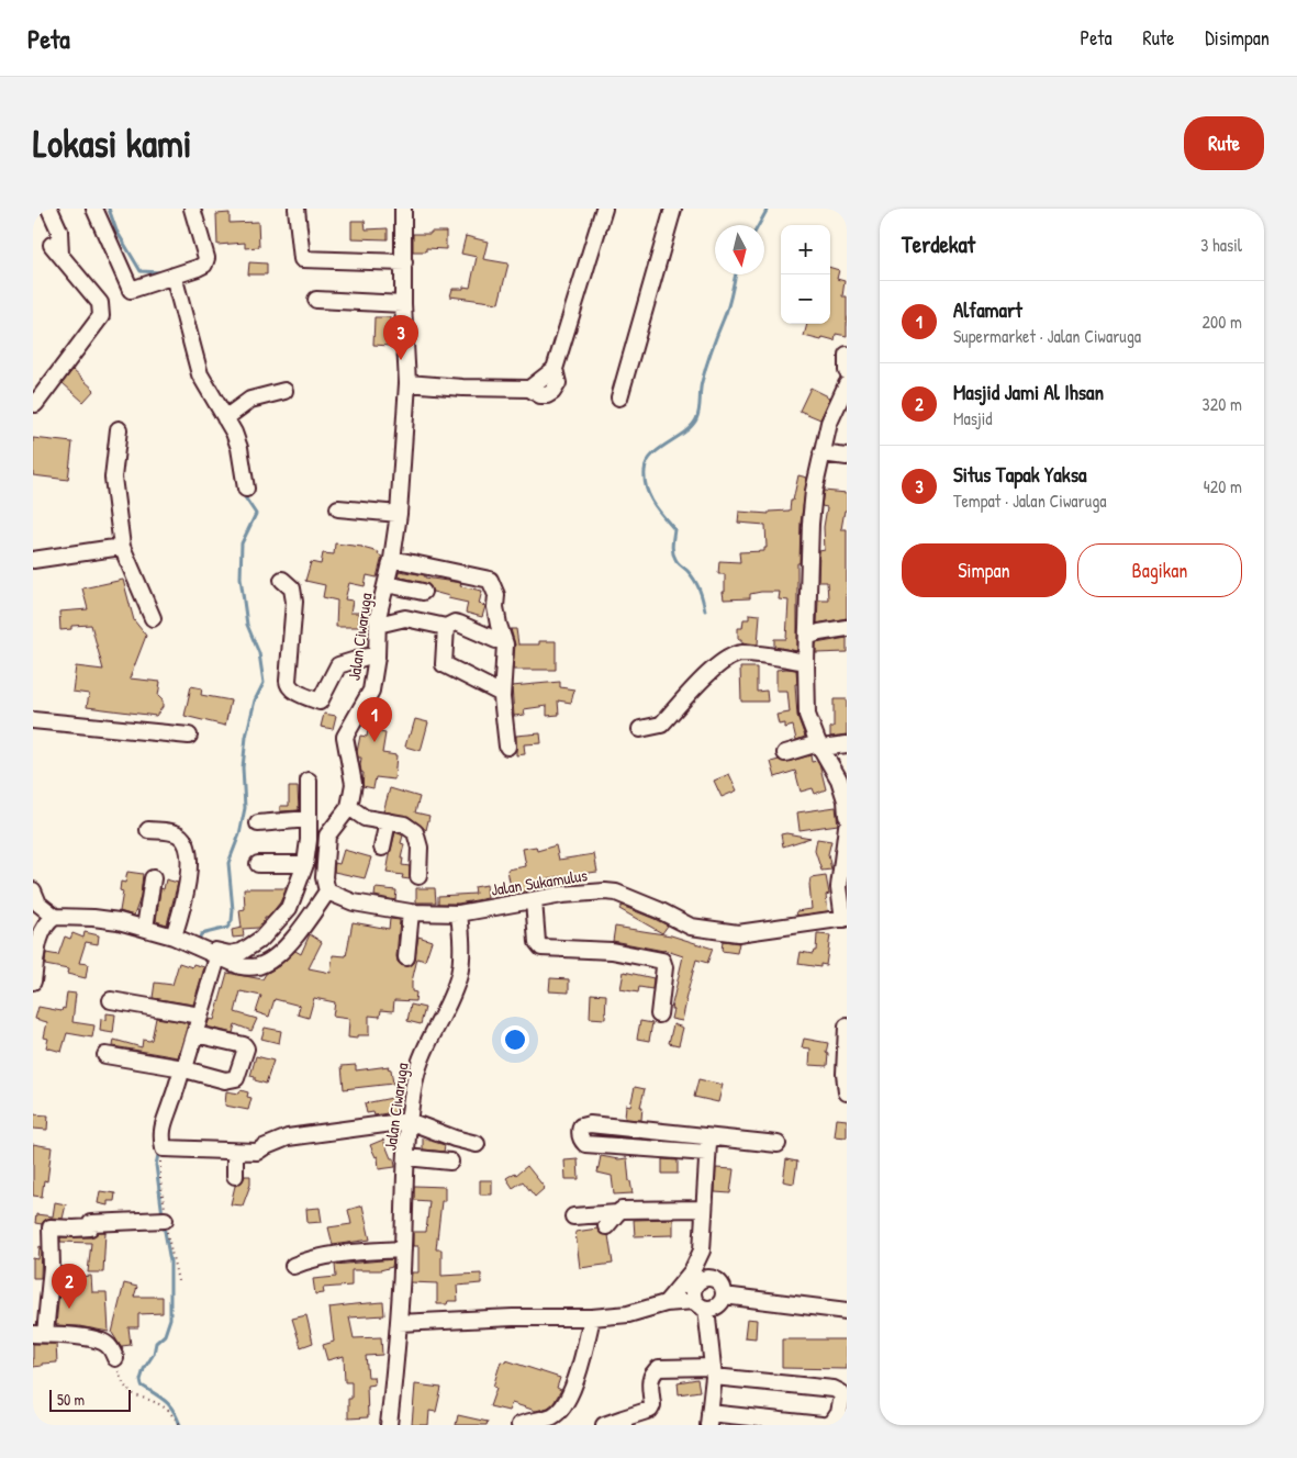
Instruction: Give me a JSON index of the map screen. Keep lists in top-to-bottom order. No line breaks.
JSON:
{"streets":{"street":["Jalan Ciwaruga","Jalan Sukamulus"]},"crossings":[["Jalan Ciwaruga","Jalan Sukamulus"]],"scale_bar":"50 m","north":"bottom","page":{"header":"Peta","nav":["Peta","Rute","Disimpan"],"buttons":["Rute",["Simpan","Bagikan"]],"title":"Lokasi kami","heading":["Terdekat","3 hasil"],"map_buttons":["+","−"],"list":[{"mark":"1","name":"Alfamart","note":"Supermarket · Jalan Ciwaruga","value":"200 m"},{"mark":"2","name":"Masjid Jami Al Ihsan","note":"Masjid","value":"320 m"},{"mark":"3","name":"Situs Tapak Yaksa","note":"Tempat · Jalan Ciwaruga","value":"420 m"}],"pins":["3","1","2"],"scale":"50 m"}}
